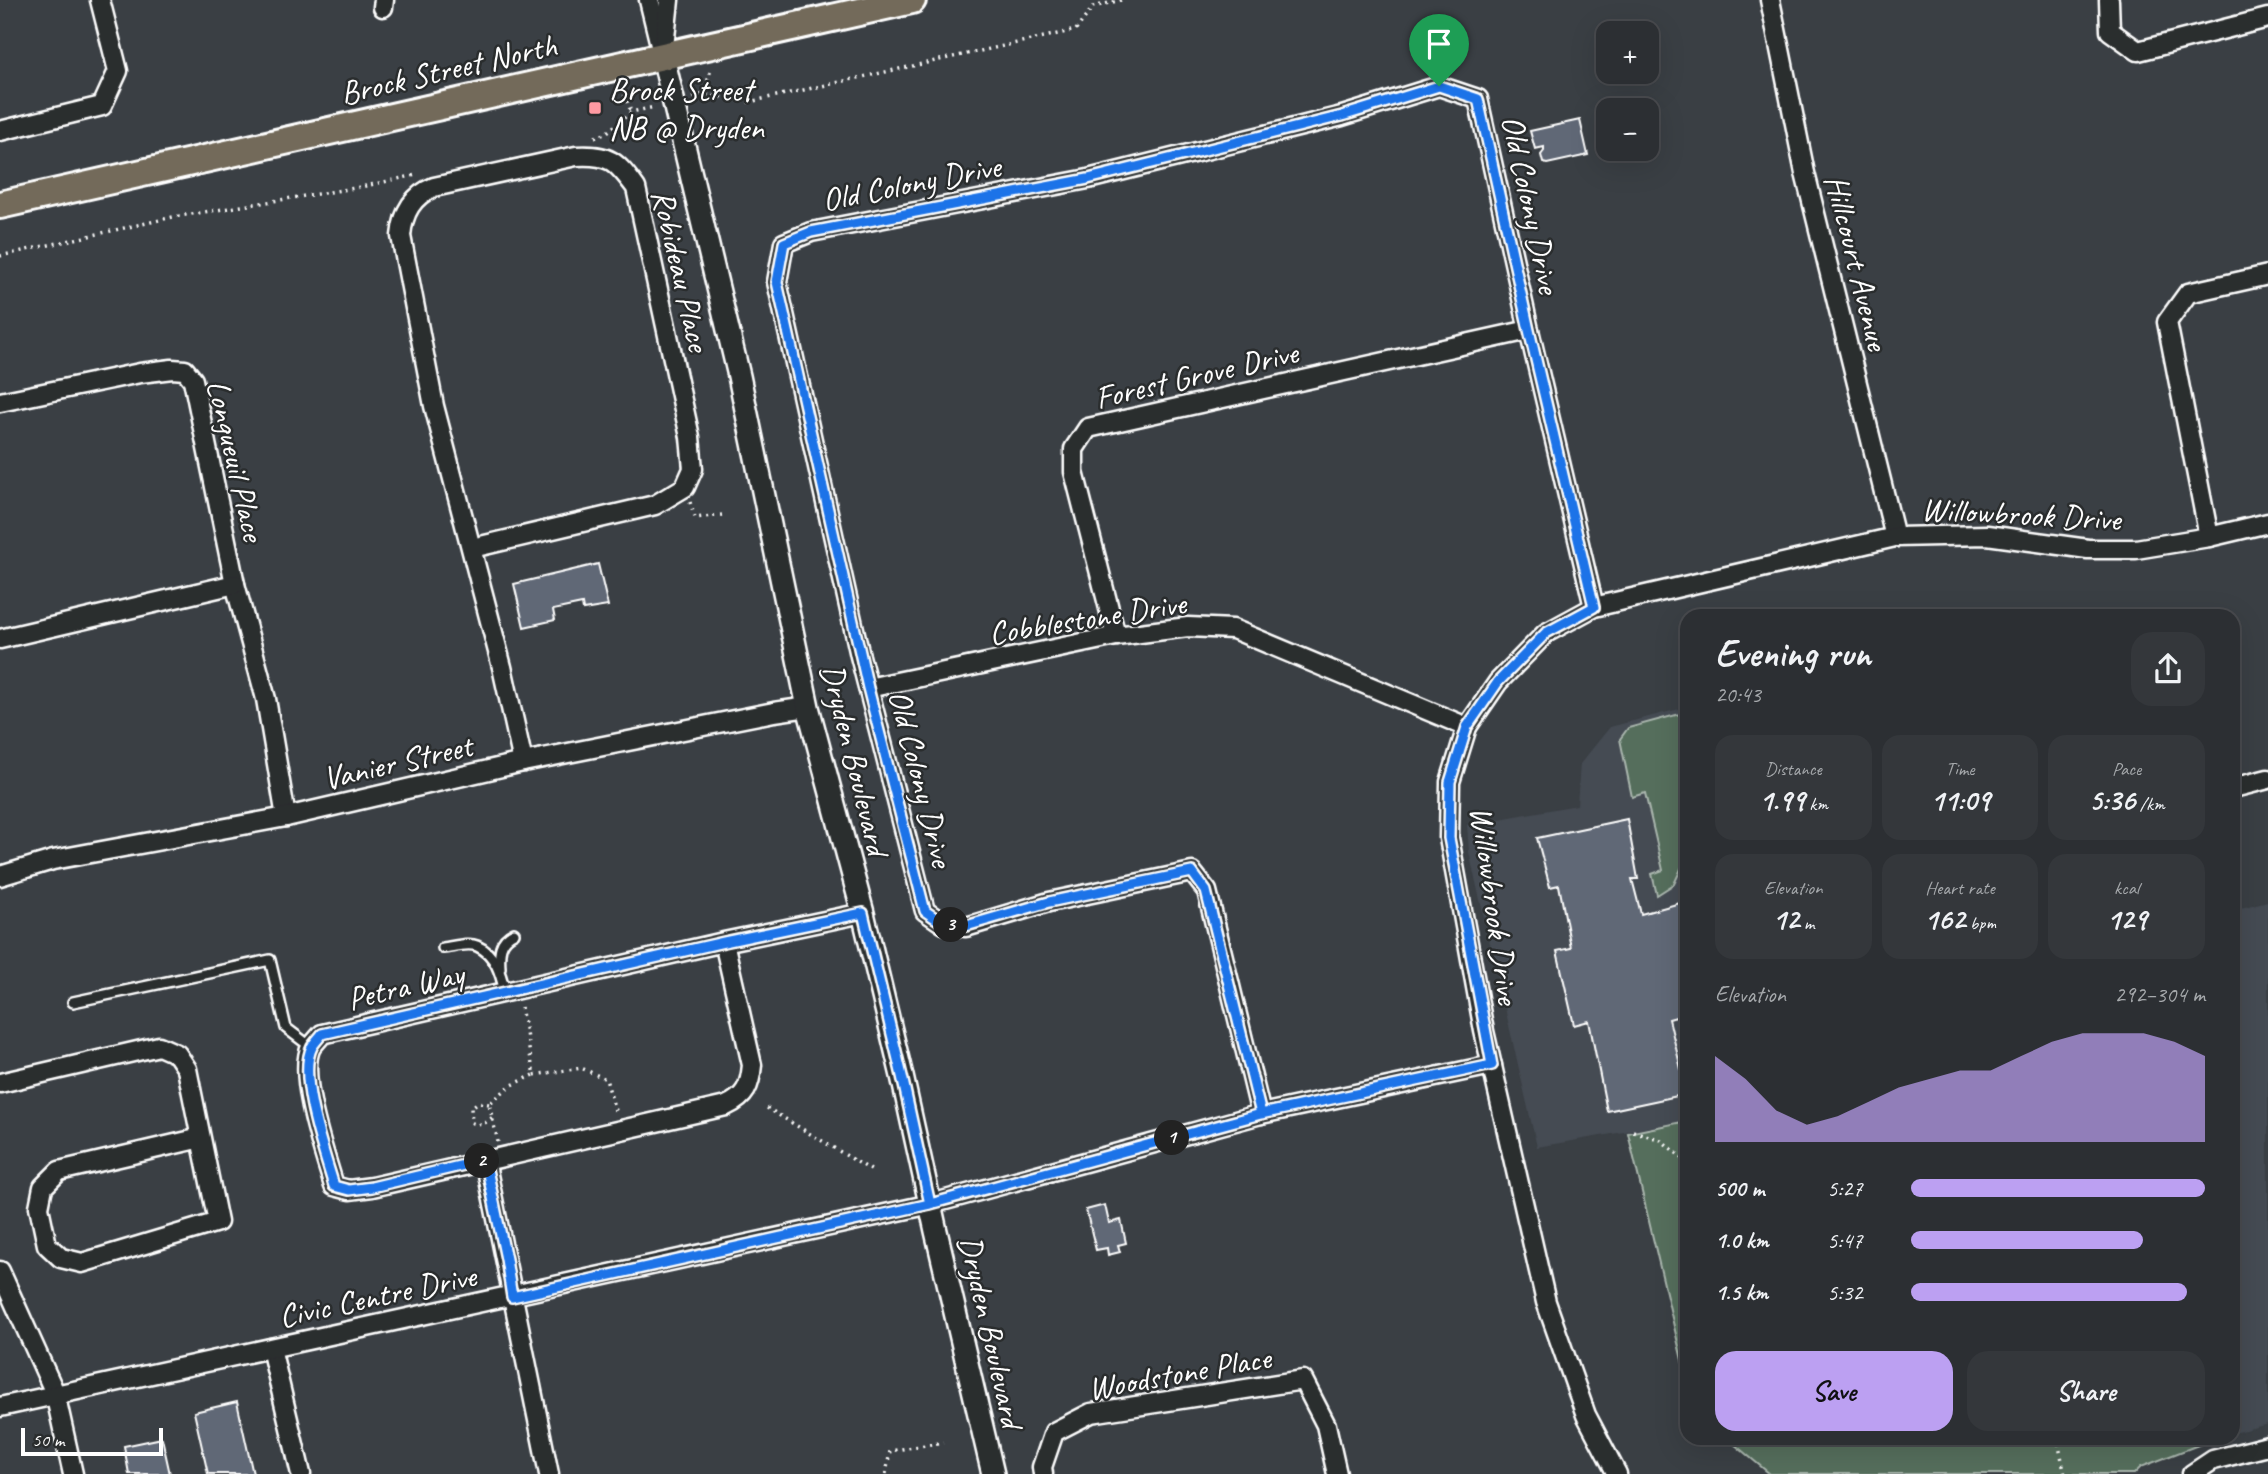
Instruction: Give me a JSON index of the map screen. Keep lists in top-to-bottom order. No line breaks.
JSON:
{"streets":{"main road":["Brock Street North"],"street":["Old Colony Drive","Hillcourt Avenue","Robideau Place","Forest Grove Drive","Longueuil Place","Willowbrook Drive","Cobblestone Drive","Dryden Boulevard","Vanier Street","Petra Way","Civic Centre Drive","Woodstone Place"]},"crossings":[["Brock Street North","Dryden Boulevard"],["Old Colony Drive","Forest Grove Drive"],["Old Colony Drive","Willowbrook Drive"],["Old Colony Drive","Cobblestone Drive"],["Old Colony Drive","Civic Centre Drive"],["Hillcourt Avenue","Willowbrook Drive"],["Robideau Place","Vanier Street"],["Forest Grove Drive","Cobblestone Drive"],["Longueuil Place","Vanier Street"],["Willowbrook Drive","Cobblestone Drive"],["Willowbrook Drive","Civic Centre Drive"],["Dryden Boulevard","Vanier Street"],["Dryden Boulevard","Petra Way"],["Dryden Boulevard","Civic Centre Drive"]],"places":{"transit":["Brock Street NB @ Dryden"]},"scale_bar":"50 m","page":{"map_buttons":["+","−"],"heading":["Evening run","20:43"],"stats":[["Distance","1.99 km"],["Time","11:09"],["Pace","5:36 /km"],["Elevation","12 m"],["Heart rate","162 bpm"],["kcal","129"]],"pins":["3","1","2"],"chart":["Elevation","292–304 m"],"list":[{"name":"500 m","note":"5:27"},{"name":"1.0 km","note":"5:47"},{"name":"1.5 km","note":"5:32"}],"buttons":["Save","Share"],"scale":"50 m"}}
